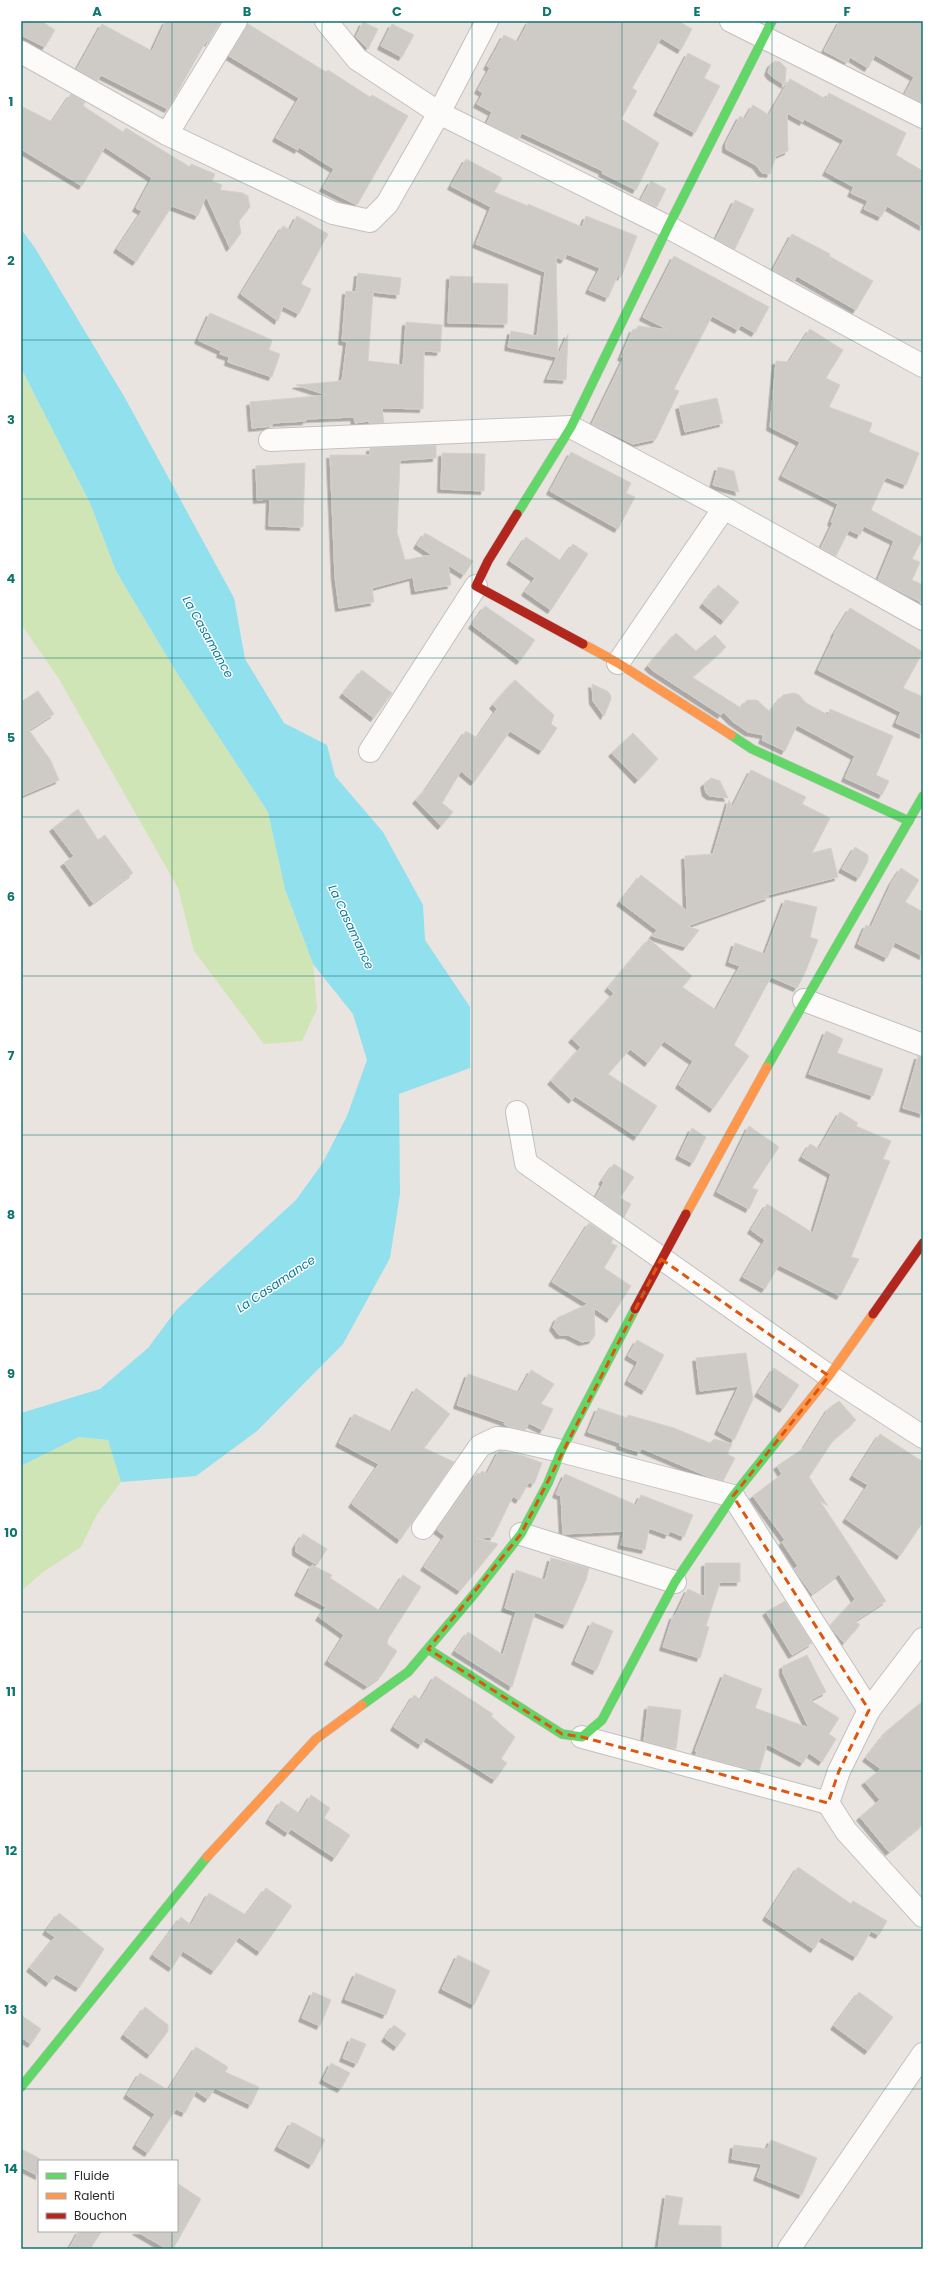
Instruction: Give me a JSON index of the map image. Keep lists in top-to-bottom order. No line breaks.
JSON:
{"water":["La Casamance"],"legend":["Fluide","Ralenti","Bouchon"],"grid":{"columns":["A","B","C","D","E","F"],"rows":["1","2","3","4","5","6","7","8","9","10","11","12","13","14"]}}
